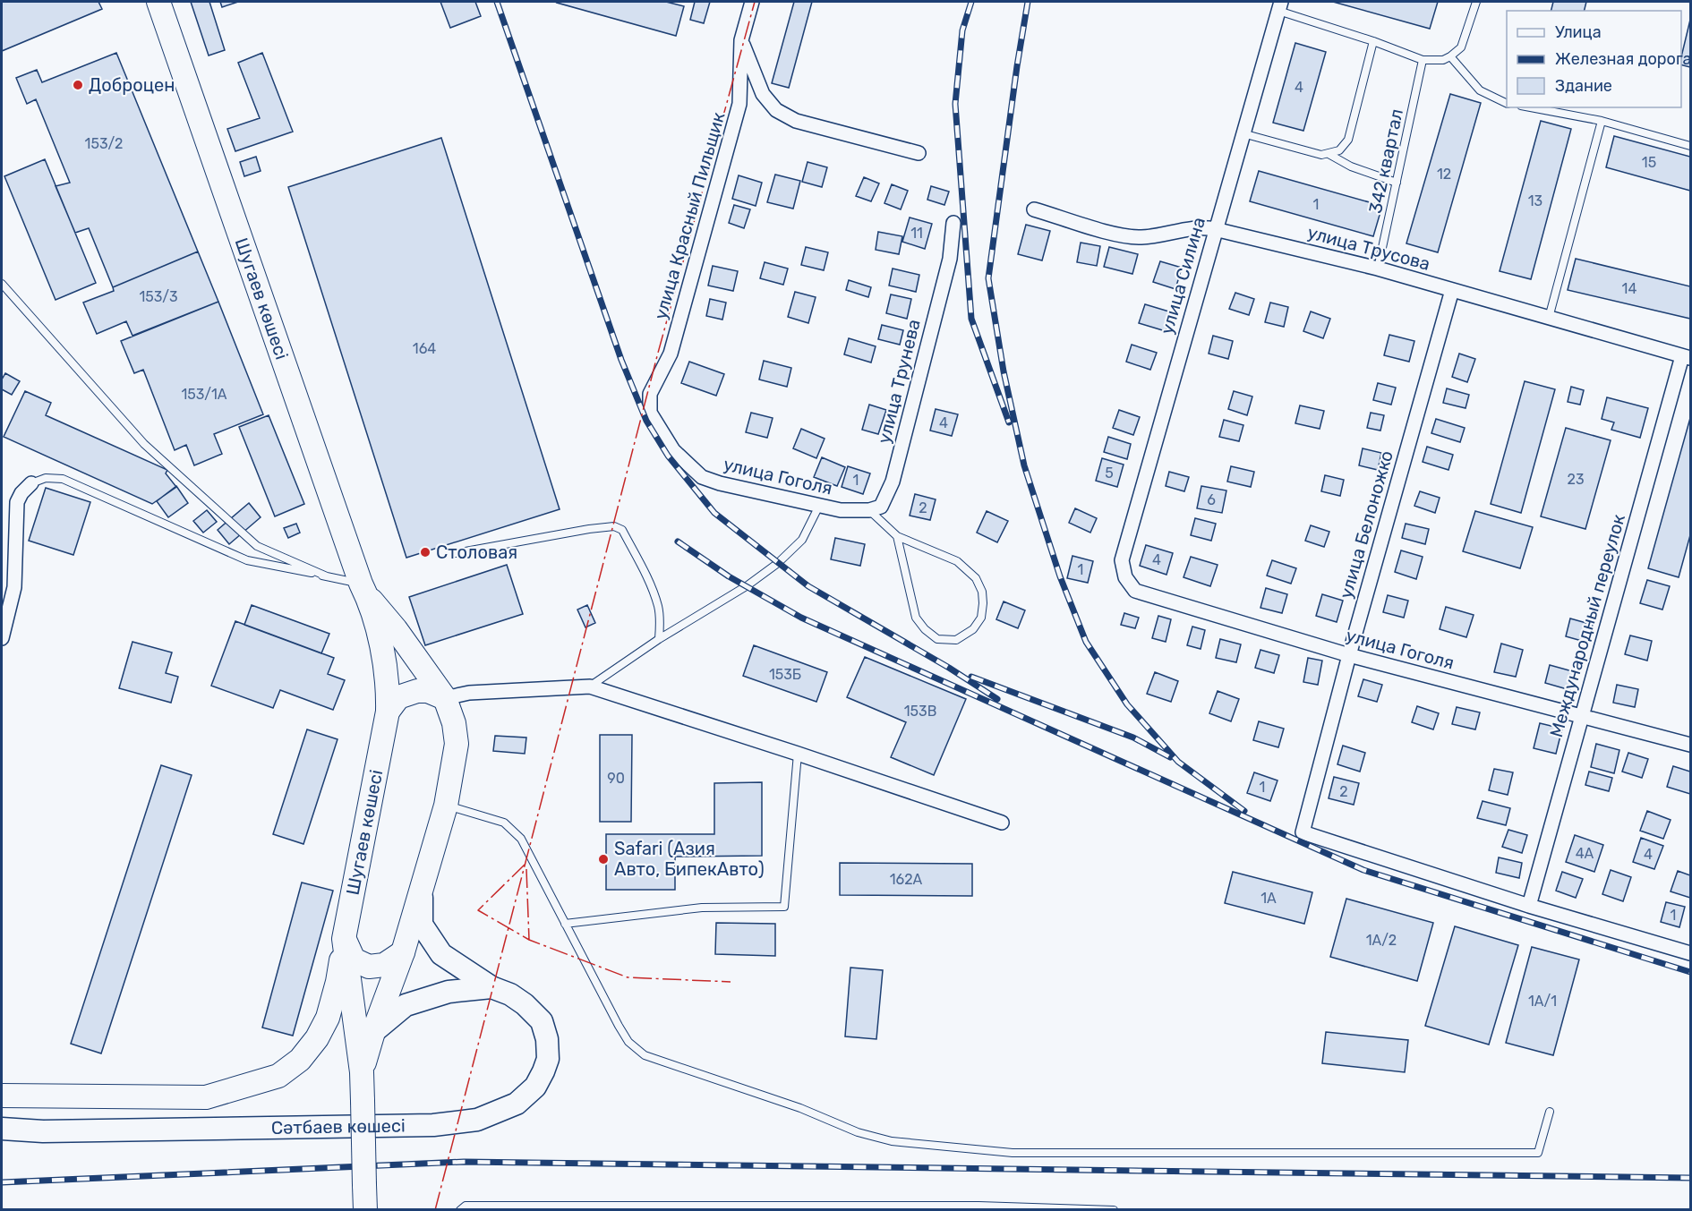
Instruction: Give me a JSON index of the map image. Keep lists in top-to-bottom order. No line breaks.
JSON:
{"streets":{"highway":["Шугаев көшесі"],"main road":["Сәтбаев көшесі"],"street":["улица Красный Пильщик","улица Трусова","улица Силина","улица Трунева","улица Гоголя","улица Белоножко","Международный переулок"],"lane":["342 квартал"]},"crossings":[["342 квартал","улица Трусова"],["улица Красный Пильщик","улица Гоголя"],["улица Трусова","улица Силина"],["улица Трусова","улица Белоножко"],["улица Трусова","Международный переулок"],["улица Силина","улица Гоголя"],["Шугаев көшесі","Сәтбаев көшесі"],["улица Трунева","улица Гоголя"],["улица Гоголя","улица Белоножко"],["улица Гоголя","Международный переулок"],["улица Белоножко","Международный переулок"]],"places":["Доброцен","Столовая","Safari (Азия Авто, БипекАвто)"],"house_numbers":["4","153/2","15","12","13","1","11","14","153/3","164","153/1A","4","5","23","1","6","2","4","1","153Б","153В","90","1","2","4А","4","162А","1А","1","1А/2","1А/1"],"legend":["Улица","Железная дорога","Здание"]}
